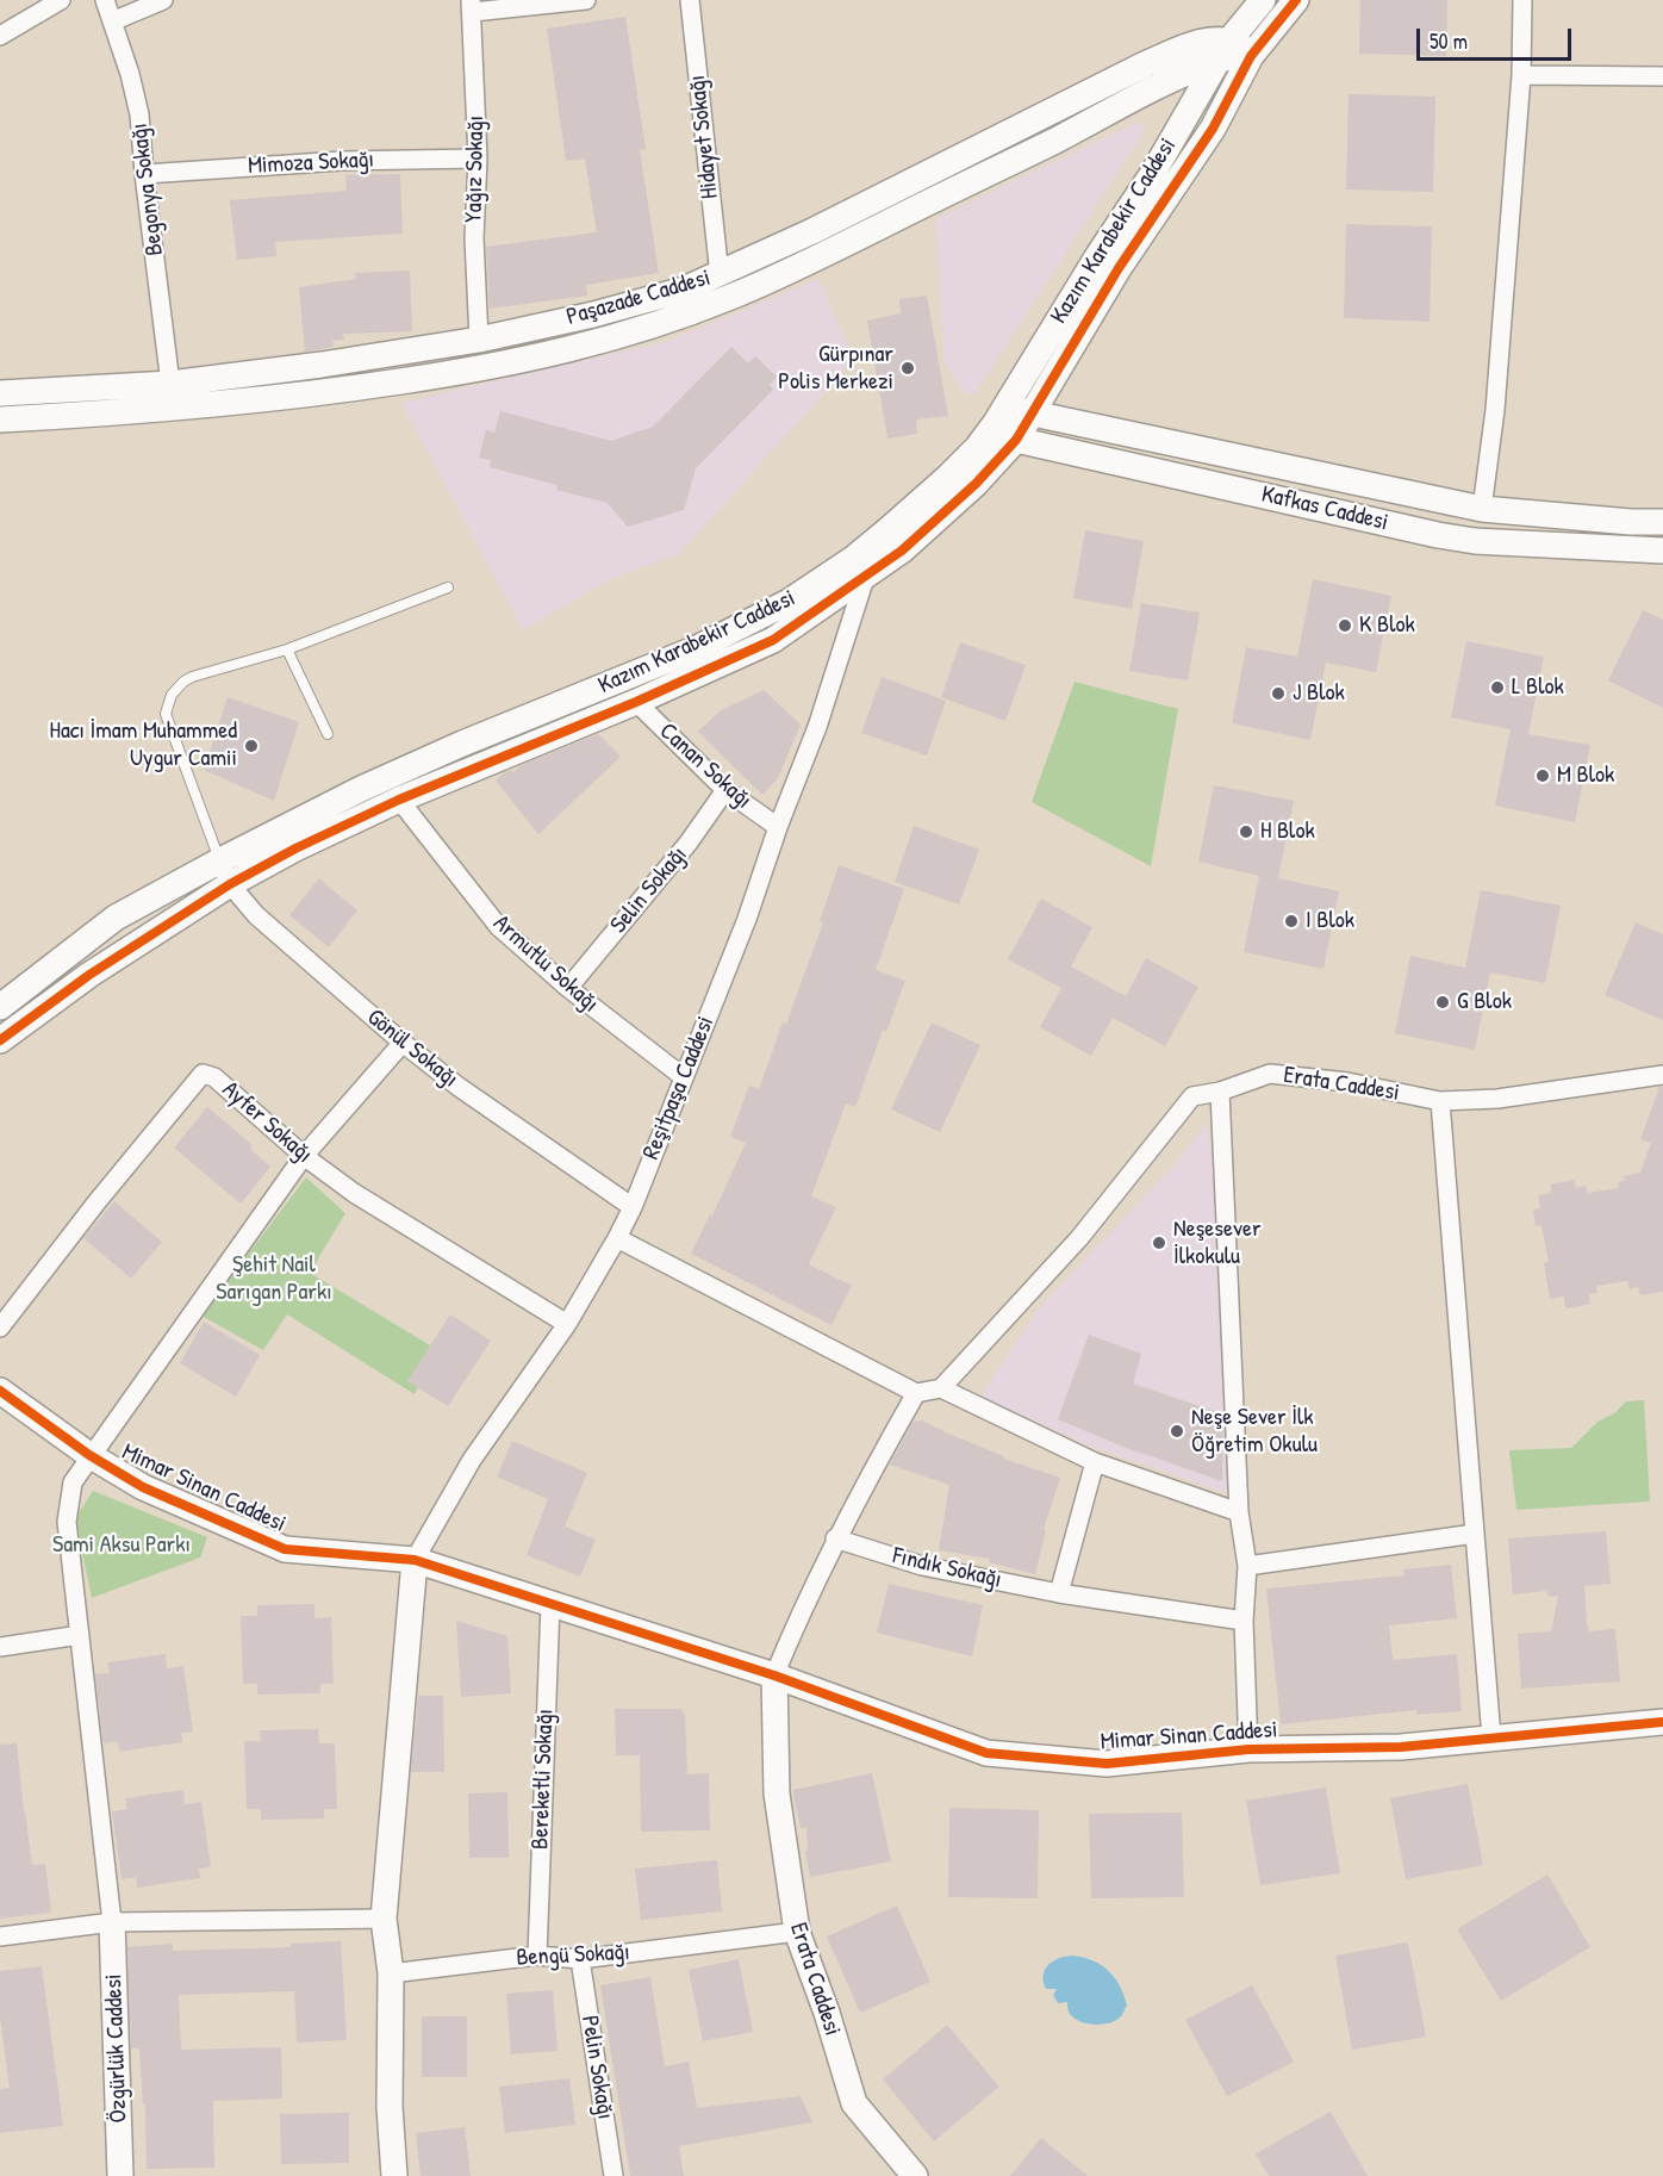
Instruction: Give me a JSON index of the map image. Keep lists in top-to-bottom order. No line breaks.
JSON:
{"streets":{"street":["Hidayet Sokağı","Mimoza Sokağı","Yağız Sokağı","Begonya Sokağı","Kazım Karabekir Caddesi","Paşazade Caddesi","Kafkas Caddesi","Canan Sokağı","Selin Sokağı","Armutlu Sokağı","Gönül Sokağı","Erata Caddesi","Reşitpaşa Caddesi","Ayfer Sokağı","Mimar Sinan Caddesi","Fındık Sokağı","Bereketli Sokağı","Bengü Sokağı","Özgürlük Caddesi","Pelin Sokağı"]},"crossings":[["Hidayet Sokağı","Paşazade Caddesi"],["Mimoza Sokağı","Yağız Sokağı"],["Mimoza Sokağı","Begonya Sokağı"],["Yağız Sokağı","Paşazade Caddesi"],["Begonya Sokağı","Paşazade Caddesi"],["Kazım Karabekir Caddesi","Paşazade Caddesi"],["Kazım Karabekir Caddesi","Kafkas Caddesi"],["Kazım Karabekir Caddesi","Gönül Sokağı"],["Kazım Karabekir Caddesi","Reşitpaşa Caddesi"],["Canan Sokağı","Selin Sokağı"],["Canan Sokağı","Reşitpaşa Caddesi"],["Selin Sokağı","Armutlu Sokağı"],["Armutlu Sokağı","Reşitpaşa Caddesi"],["Gönül Sokağı","Reşitpaşa Caddesi"],["Erata Caddesi","Mimar Sinan Caddesi"],["Erata Caddesi","Bengü Sokağı"],["Reşitpaşa Caddesi","Ayfer Sokağı"],["Reşitpaşa Caddesi","Mimar Sinan Caddesi"],["Mimar Sinan Caddesi","Bereketli Sokağı"],["Bereketli Sokağı","Bengü Sokağı"],["Bengü Sokağı","Pelin Sokağı"]],"parks":["Şehit Nail Sarıgan Parkı","Sami Aksu Parkı"],"places":["Gürpınar Polis Merkezi","K Blok","L Blok","J Blok","Hacı İmam Muhammed Uygur Camii","M Blok","H Blok","I Blok","G Blok","Neşesever İlkokulu","Neşe Sever İlk Öğretim Okulu"],"scale_bar":"50 m"}
